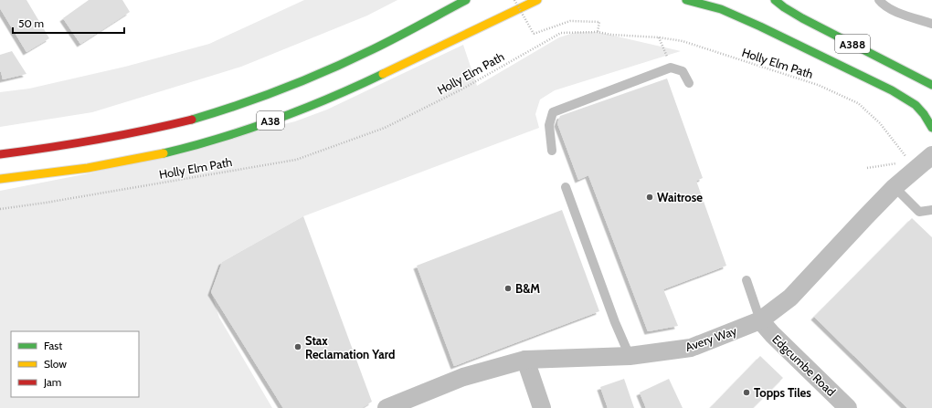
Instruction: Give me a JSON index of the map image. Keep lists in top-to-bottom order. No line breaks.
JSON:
{"streets":{"highway":["A388","A38"],"street":["Avery Way","Edgcumbe Road"],"path":["Holly Elm Path"]},"crossings":[["Holly Elm Path","Avery Way"],["Avery Way","Edgcumbe Road"]],"places":["Waitrose","B&M","Stax Reclamation Yard","Topps Tiles"],"legend":["Fast","Slow","Jam"],"scale_bar":"50 m"}
